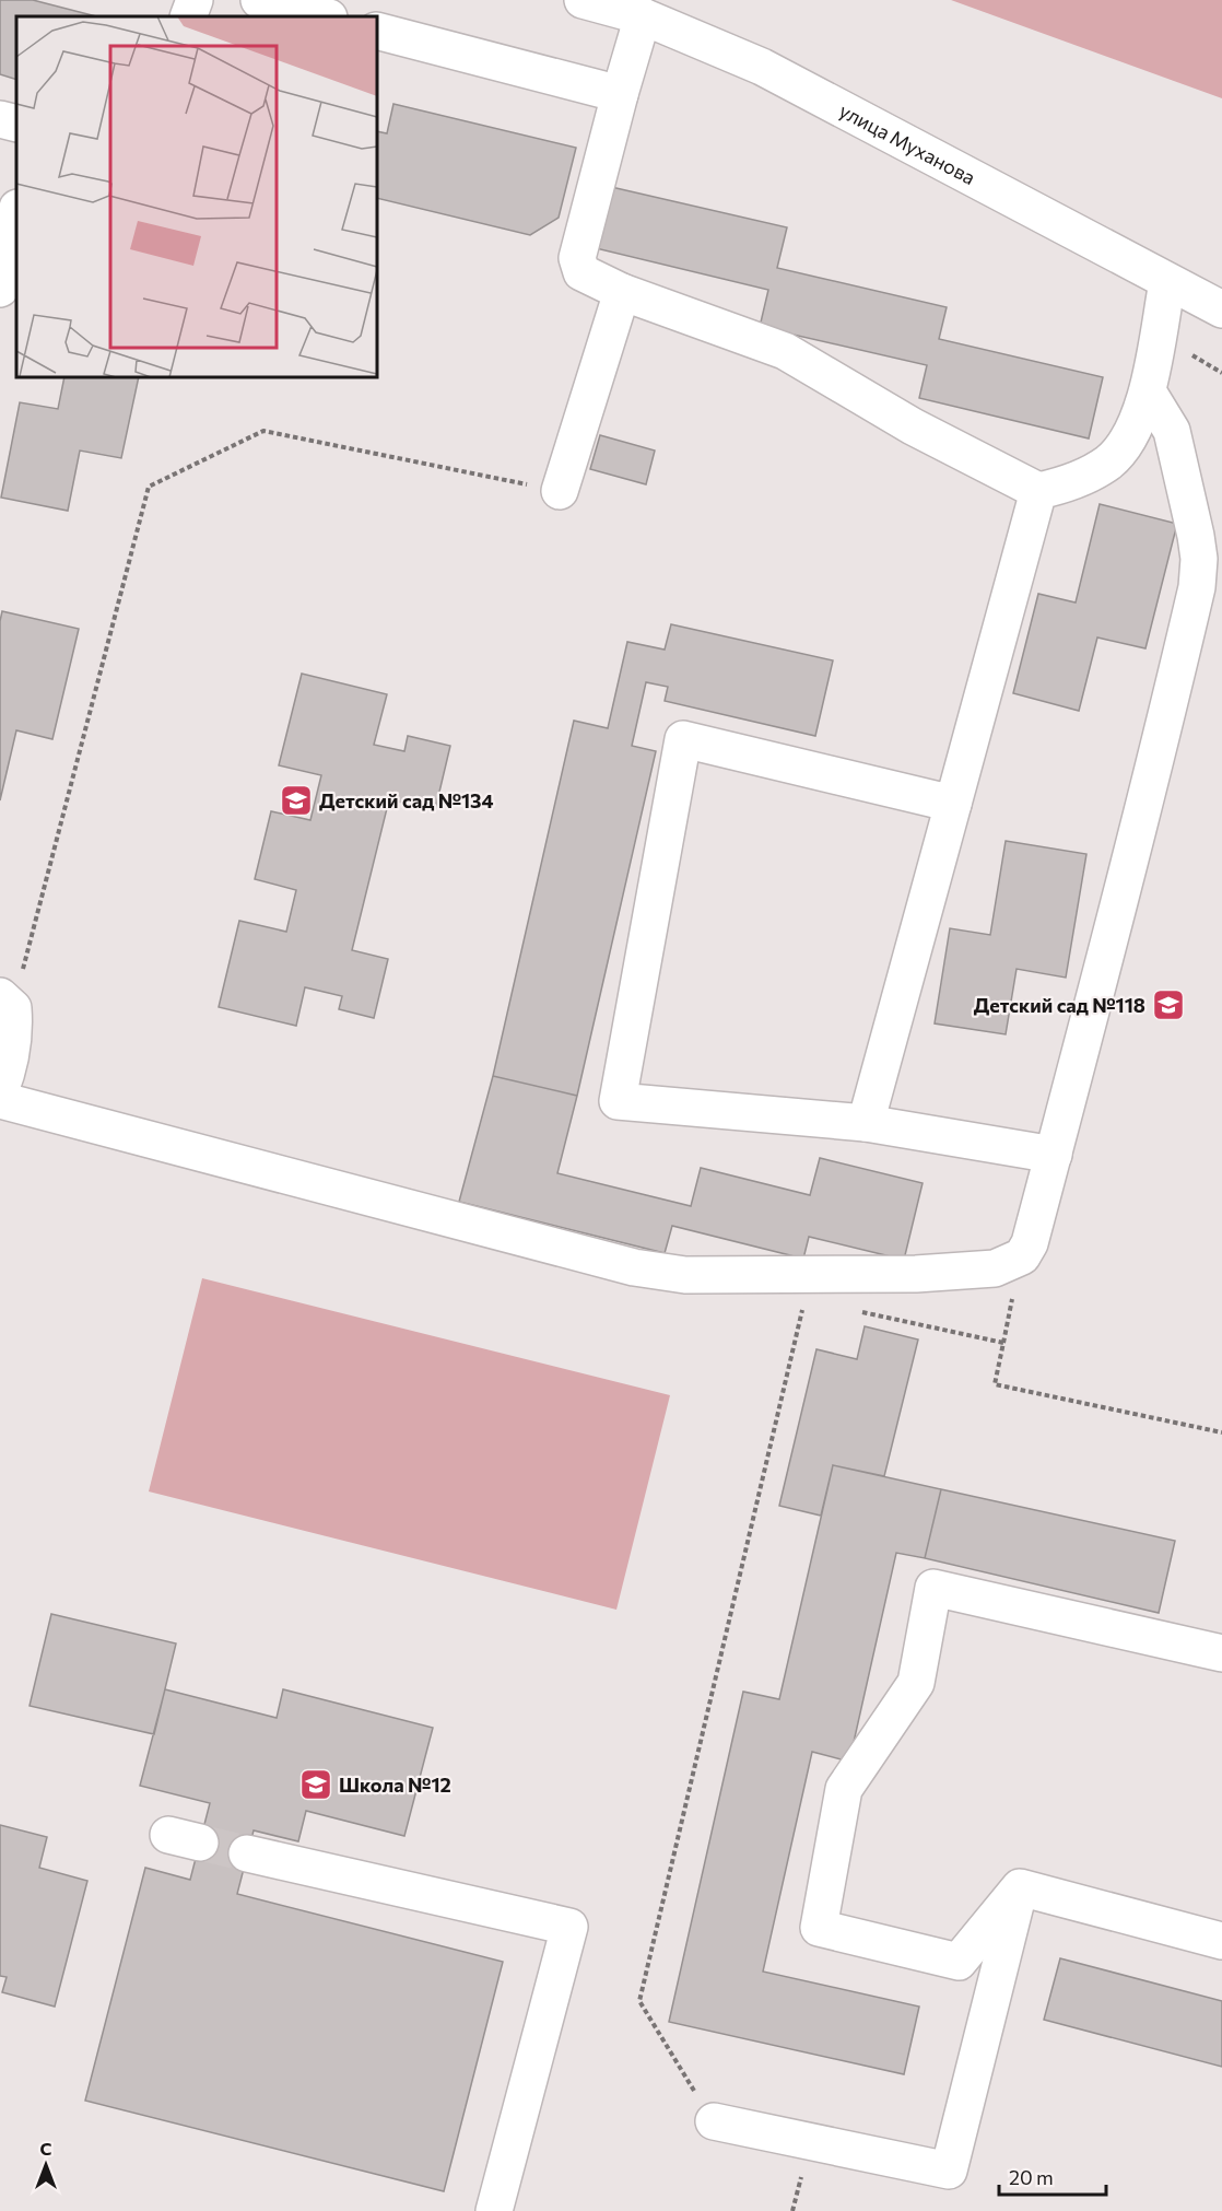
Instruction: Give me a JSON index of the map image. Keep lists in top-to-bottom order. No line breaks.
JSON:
{"streets":{"street":["улица Муханова"]},"places":{"school or university":["Детский сад №134","Детский сад №118","Школа №12"]},"scale_bar":"20 m","north":"top"}
